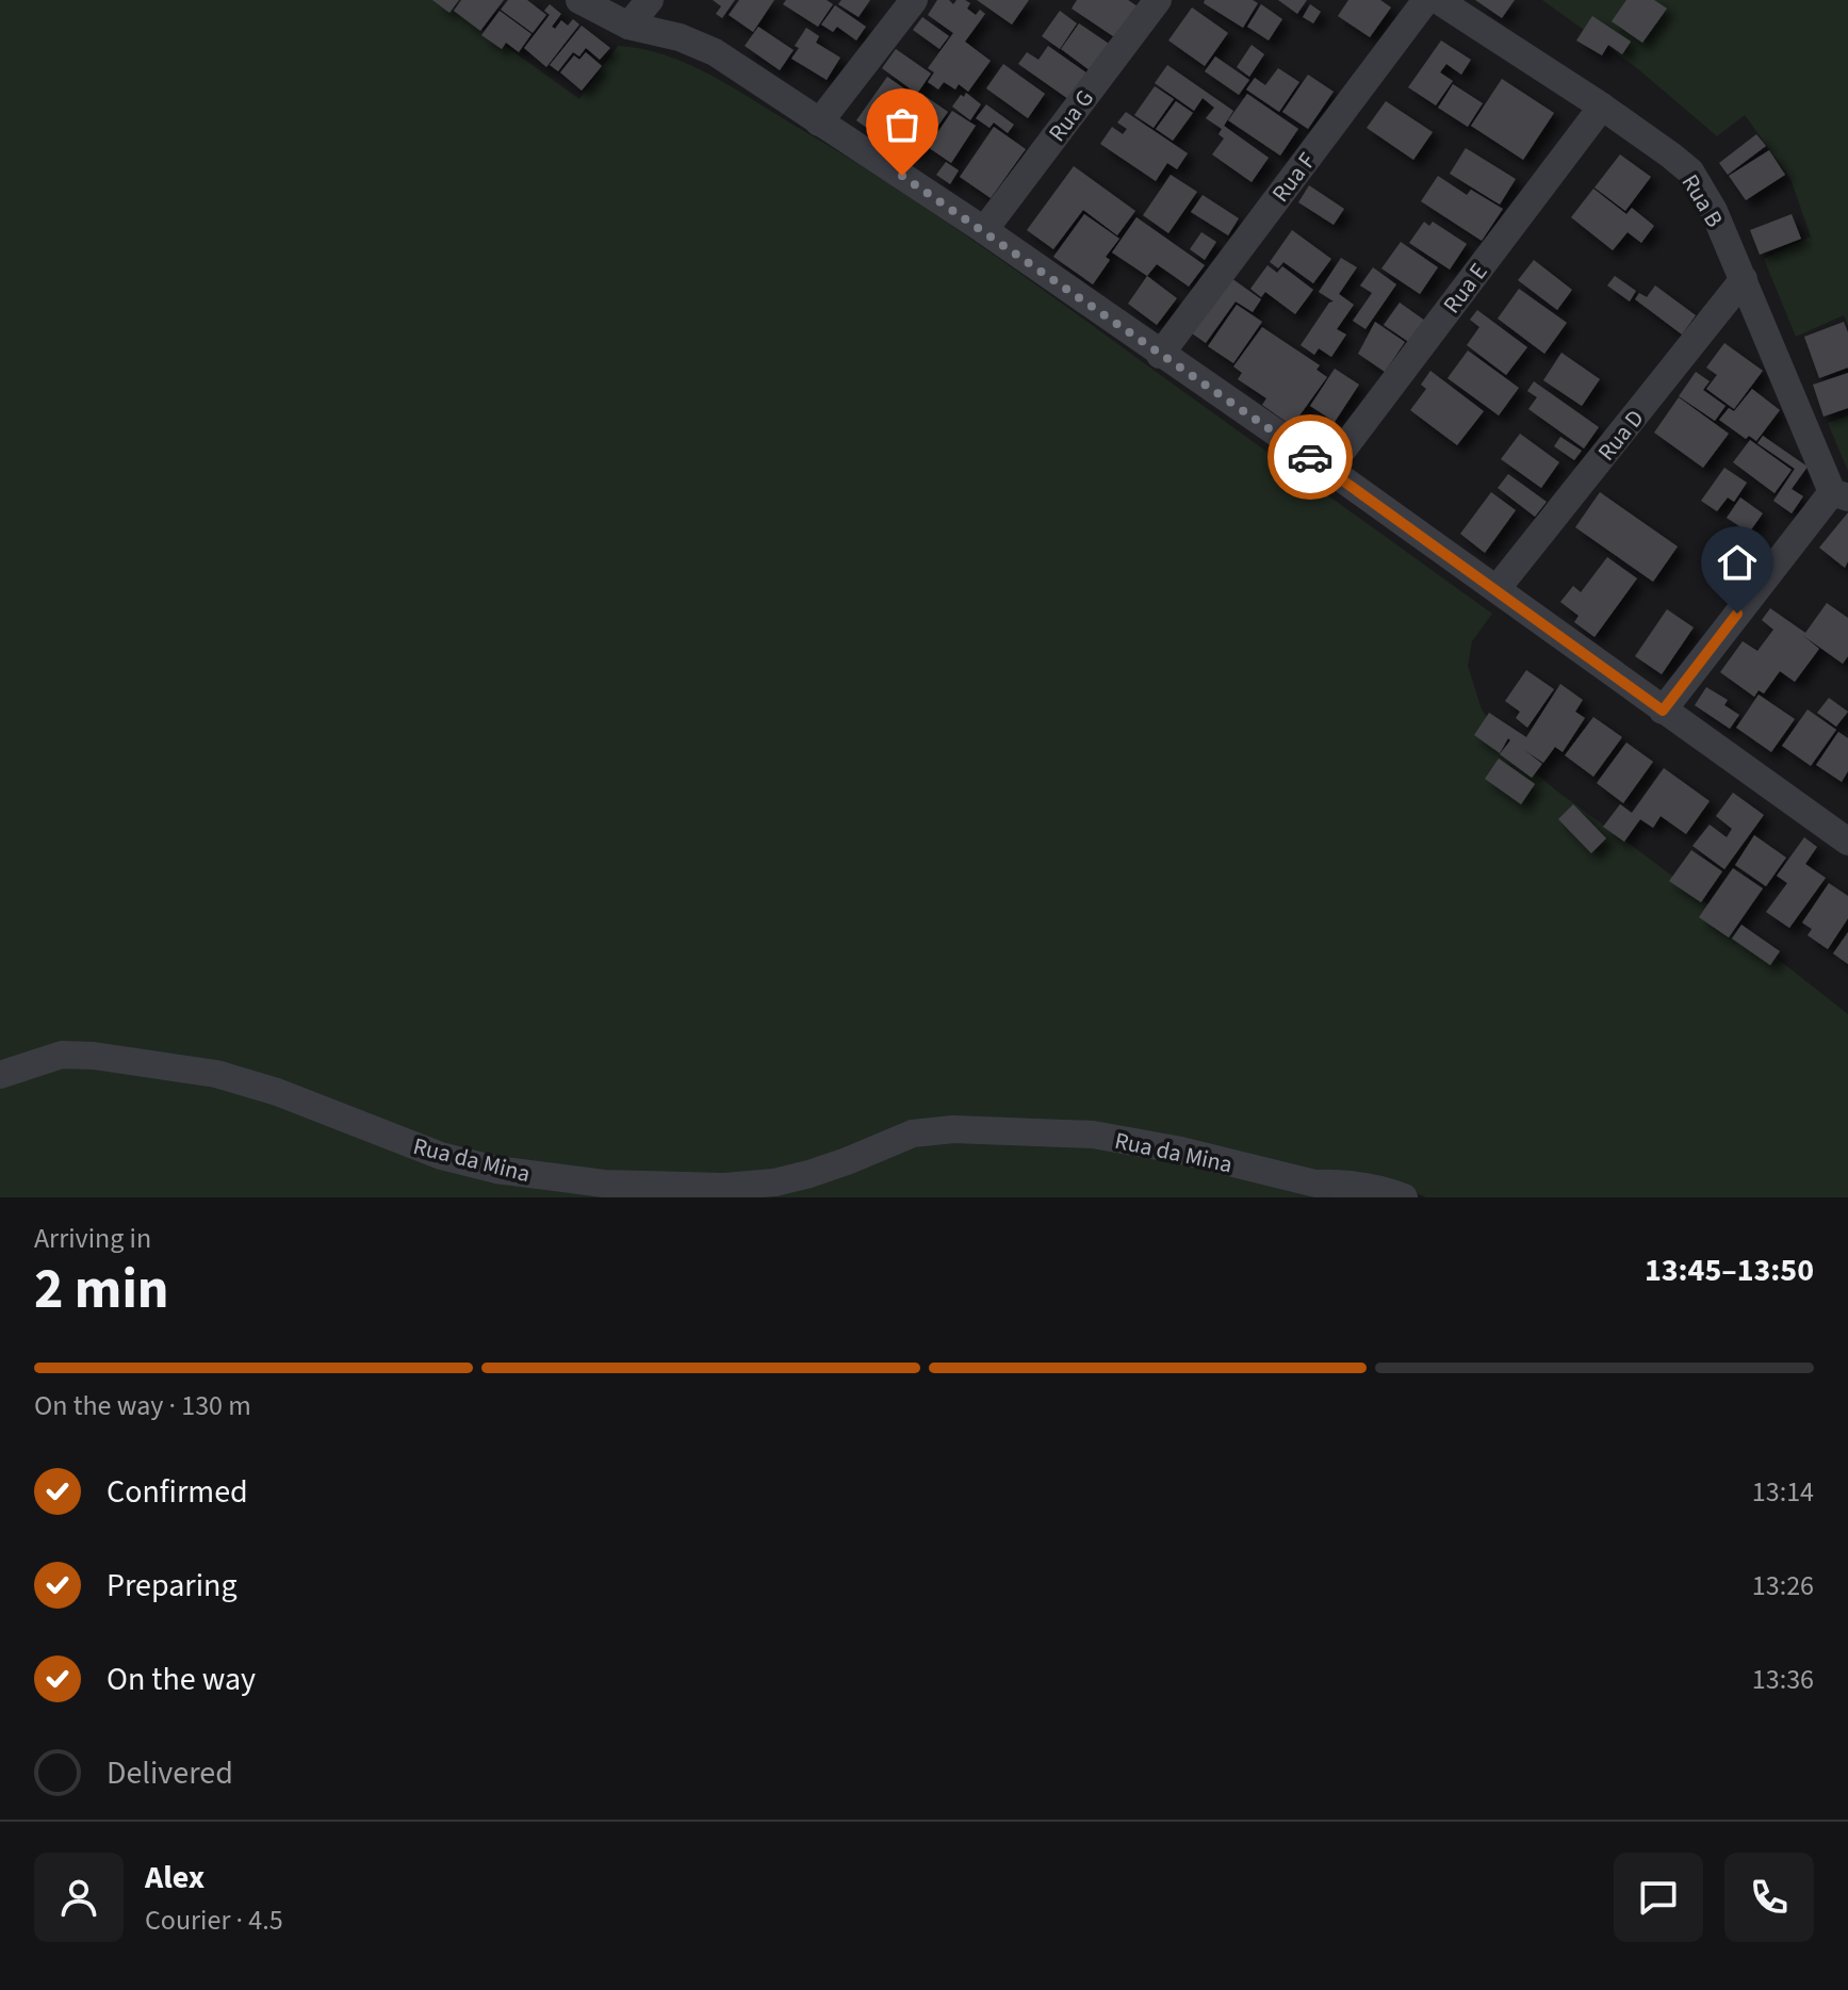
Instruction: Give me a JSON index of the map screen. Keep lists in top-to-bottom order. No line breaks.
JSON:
{"streets":{"street":["Rua G","Rua F","Rua B","Rua E","Rua D","Rua da Mina"]},"crossings":[["Rua B","Rua E"],["Rua B","Rua D"]],"page":{"heading":["2 min","Arriving in","13:45–13:50"],"panel":["Alex","Courier · 4.5"],"bar":"On the way · 130 m","list":[["Confirmed","13:14"],["Preparing","13:26"],["On the way","13:36"],"Delivered"]}}
